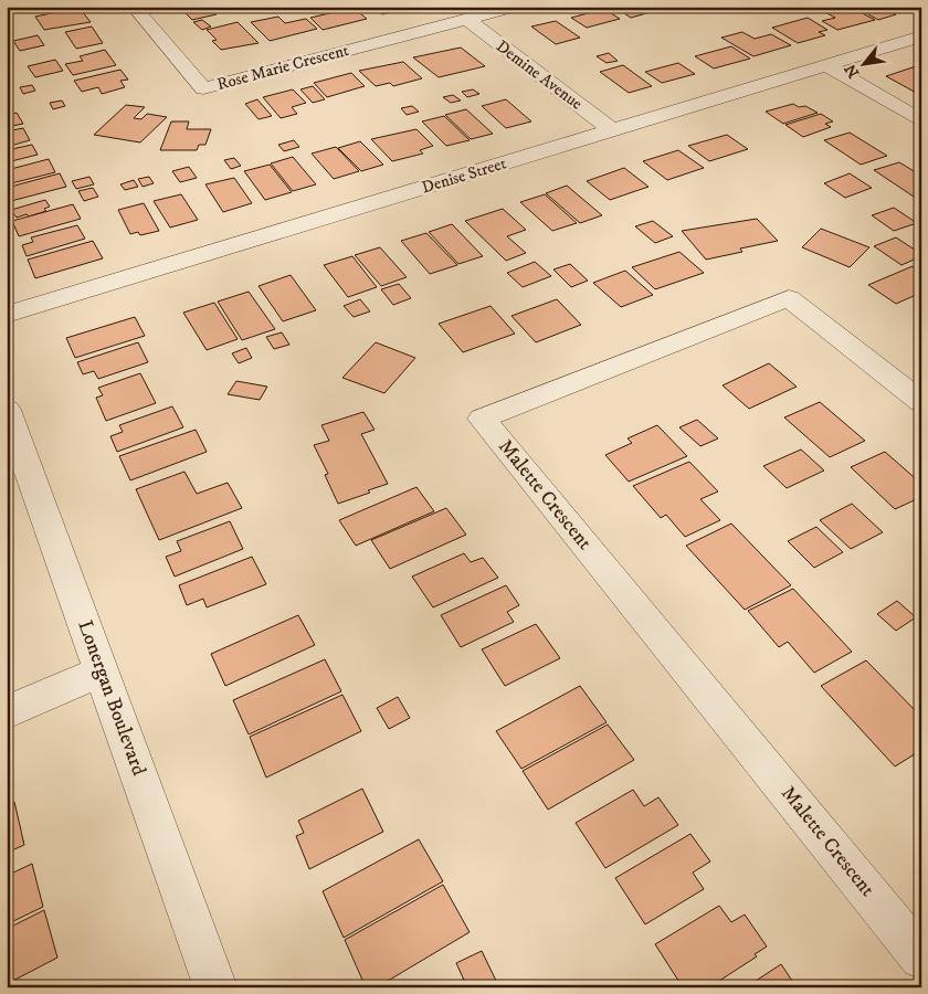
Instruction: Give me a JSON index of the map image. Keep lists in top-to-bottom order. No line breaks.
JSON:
{"streets":{"street":["Rose Marie Crescent","Demine Avenue","Denise Street","Malette Crescent","Lonergan Boulevard"]},"crossings":[["Rose Marie Crescent","Demine Avenue"],["Demine Avenue","Denise Street"]],"north":"bottom left"}
